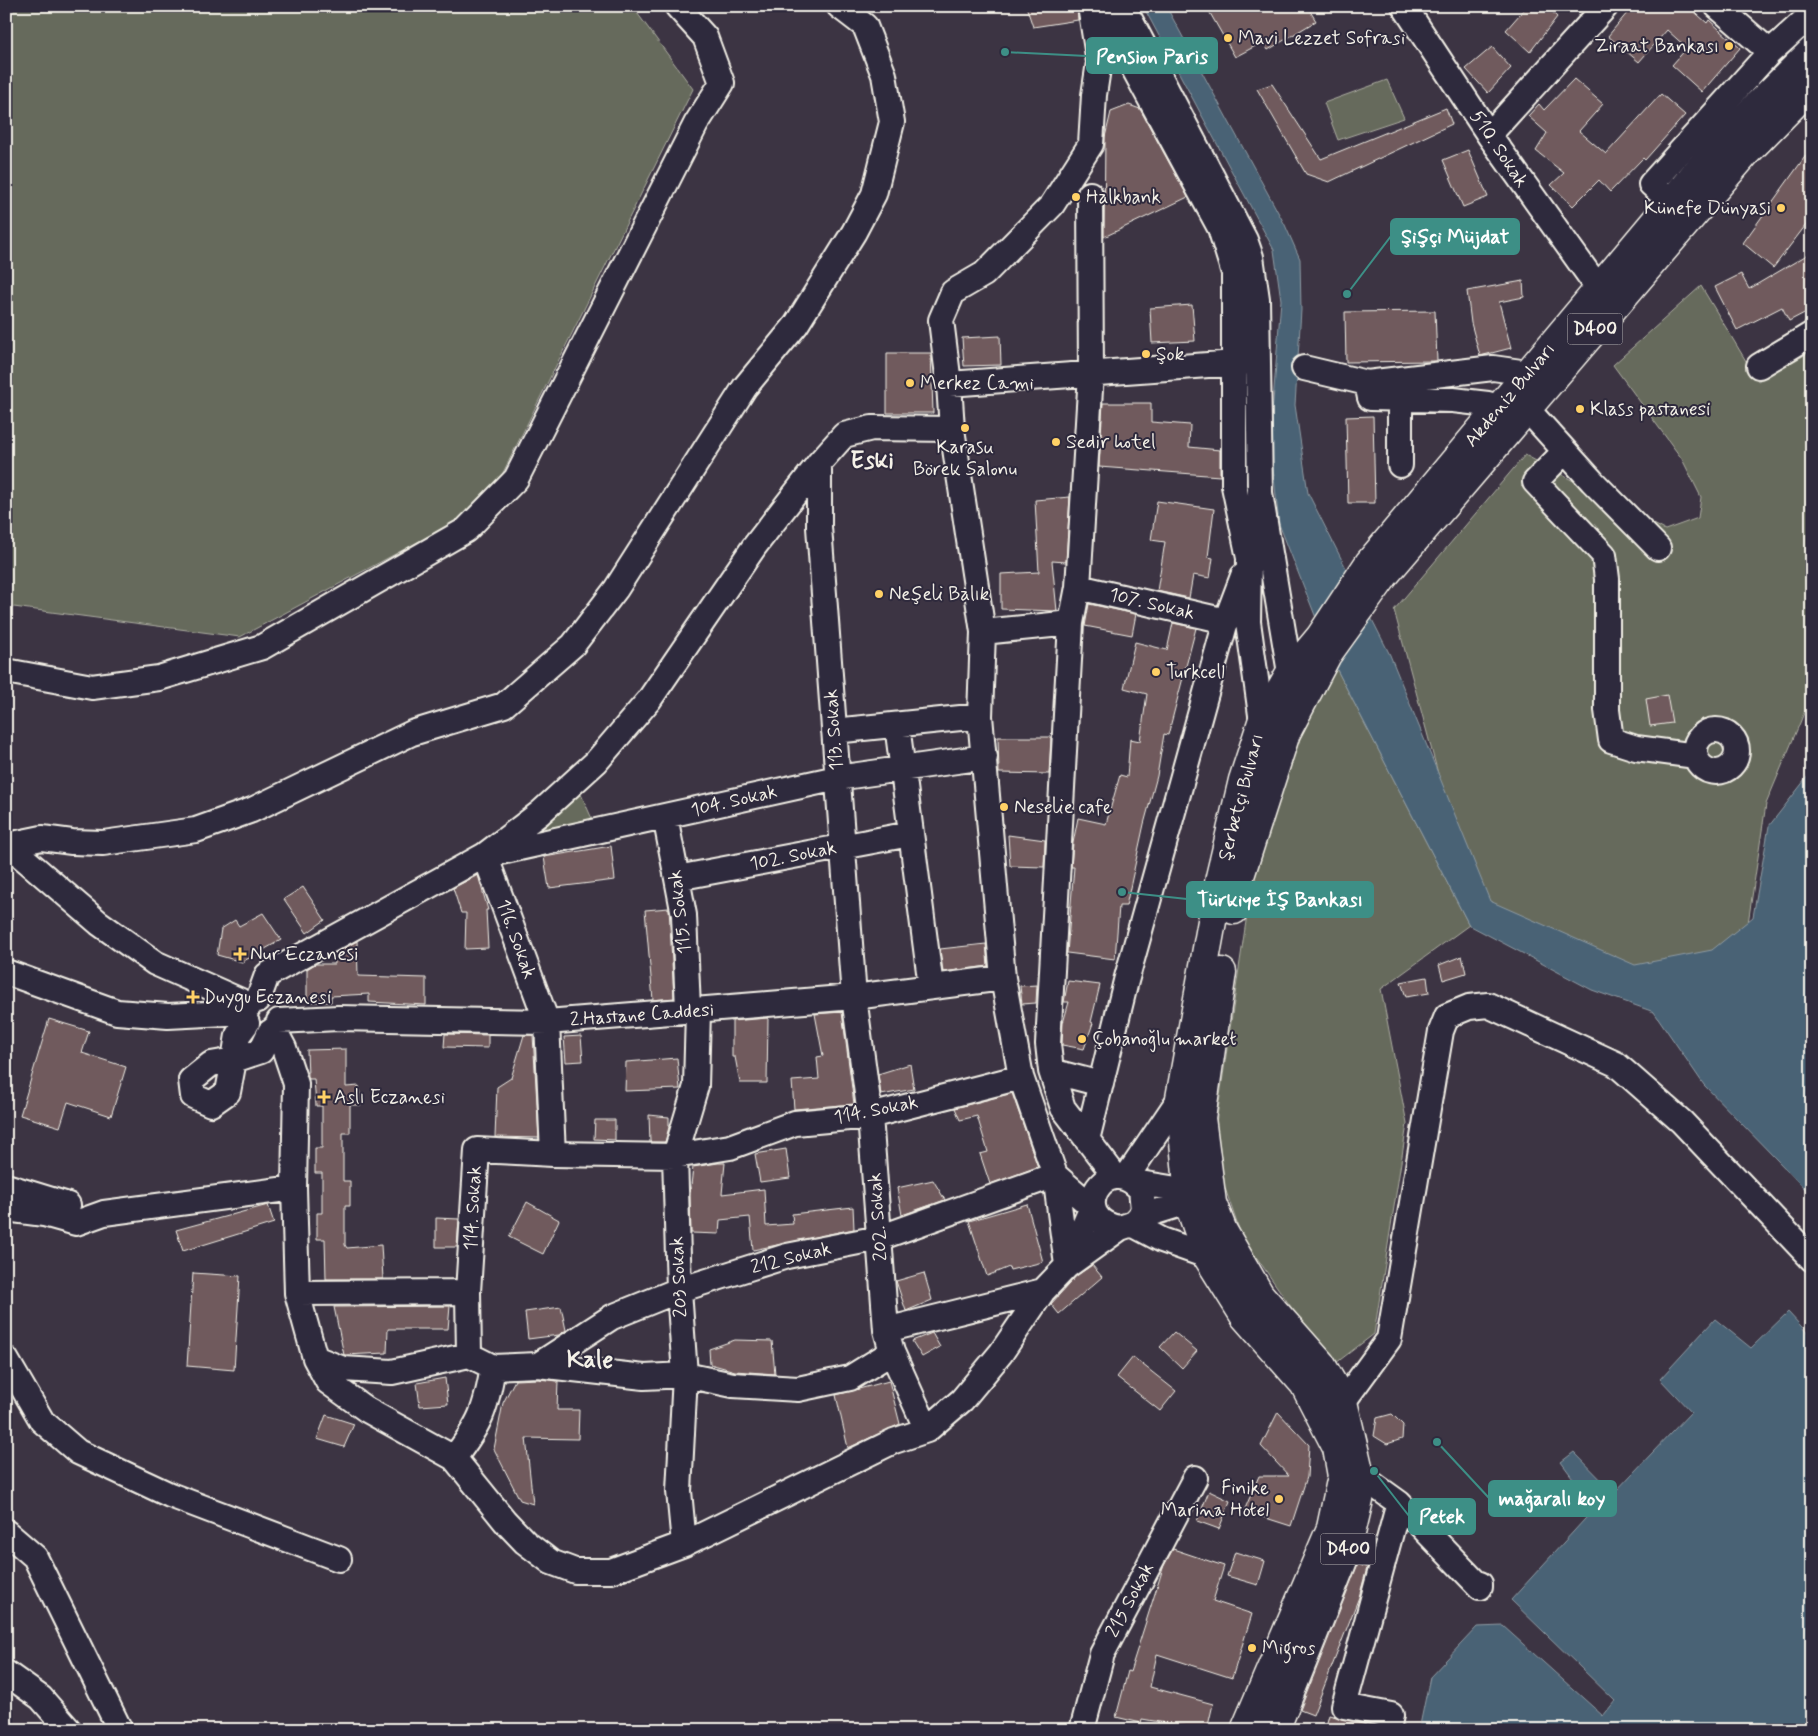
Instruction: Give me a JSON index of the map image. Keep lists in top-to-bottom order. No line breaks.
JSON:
{"streets":{"highway":["D400","Akdeniz Bulvarı","Şerbetçi Bulvarı"],"street":["510. Sokak","107. Sokak","113. Sokak","104. Sokak","102. Sokak","115. Sokak","116. Sokak","2.Hastane Caddesi","114. Sokak","202. Sokak","212 Sokak","203 Sokak","215 Sokak"]},"crossings":[["510. Sokak","Akdeniz Bulvarı"],["D400","Şerbetçi Bulvarı"],["Akdeniz Bulvarı","Şerbetçi Bulvarı"],["113. Sokak","104. Sokak"],["113. Sokak","102. Sokak"],["113. Sokak","2.Hastane Caddesi"],["113. Sokak","202. Sokak"],["104. Sokak","115. Sokak"],["104. Sokak","116. Sokak"],["102. Sokak","115. Sokak"],["115. Sokak","2.Hastane Caddesi"],["115. Sokak","203 Sokak"],["116. Sokak","2.Hastane Caddesi"],["116. Sokak","114. Sokak"],["2.Hastane Caddesi","202. Sokak"],["2.Hastane Caddesi","203 Sokak"],["114. Sokak","202. Sokak"],["114. Sokak","203 Sokak"],["202. Sokak","212 Sokak"],["212 Sokak","203 Sokak"]],"districts":["Eski","Kale"],"places":{"other":["Mavi Lezzet Sofrasi","Ziraat Bankası","Pension Paris","Halkbank","Künefe Dünyasi","Şişçi Müjdat","Şok","Merkez Cami","Klass pastanesi","Karasu Börek Salonu","Sedir hotel","Neşeli Balık","Turkcell","Neselie cafe","Türkiye İş Bankası","Çobanoğlu market","mağaralı koy","Petek","Finike Marina Hotel","Migros"],"health":["Nur Eczanesi","Duygu Eczanesi","Aslı Eczanesi"]}}
